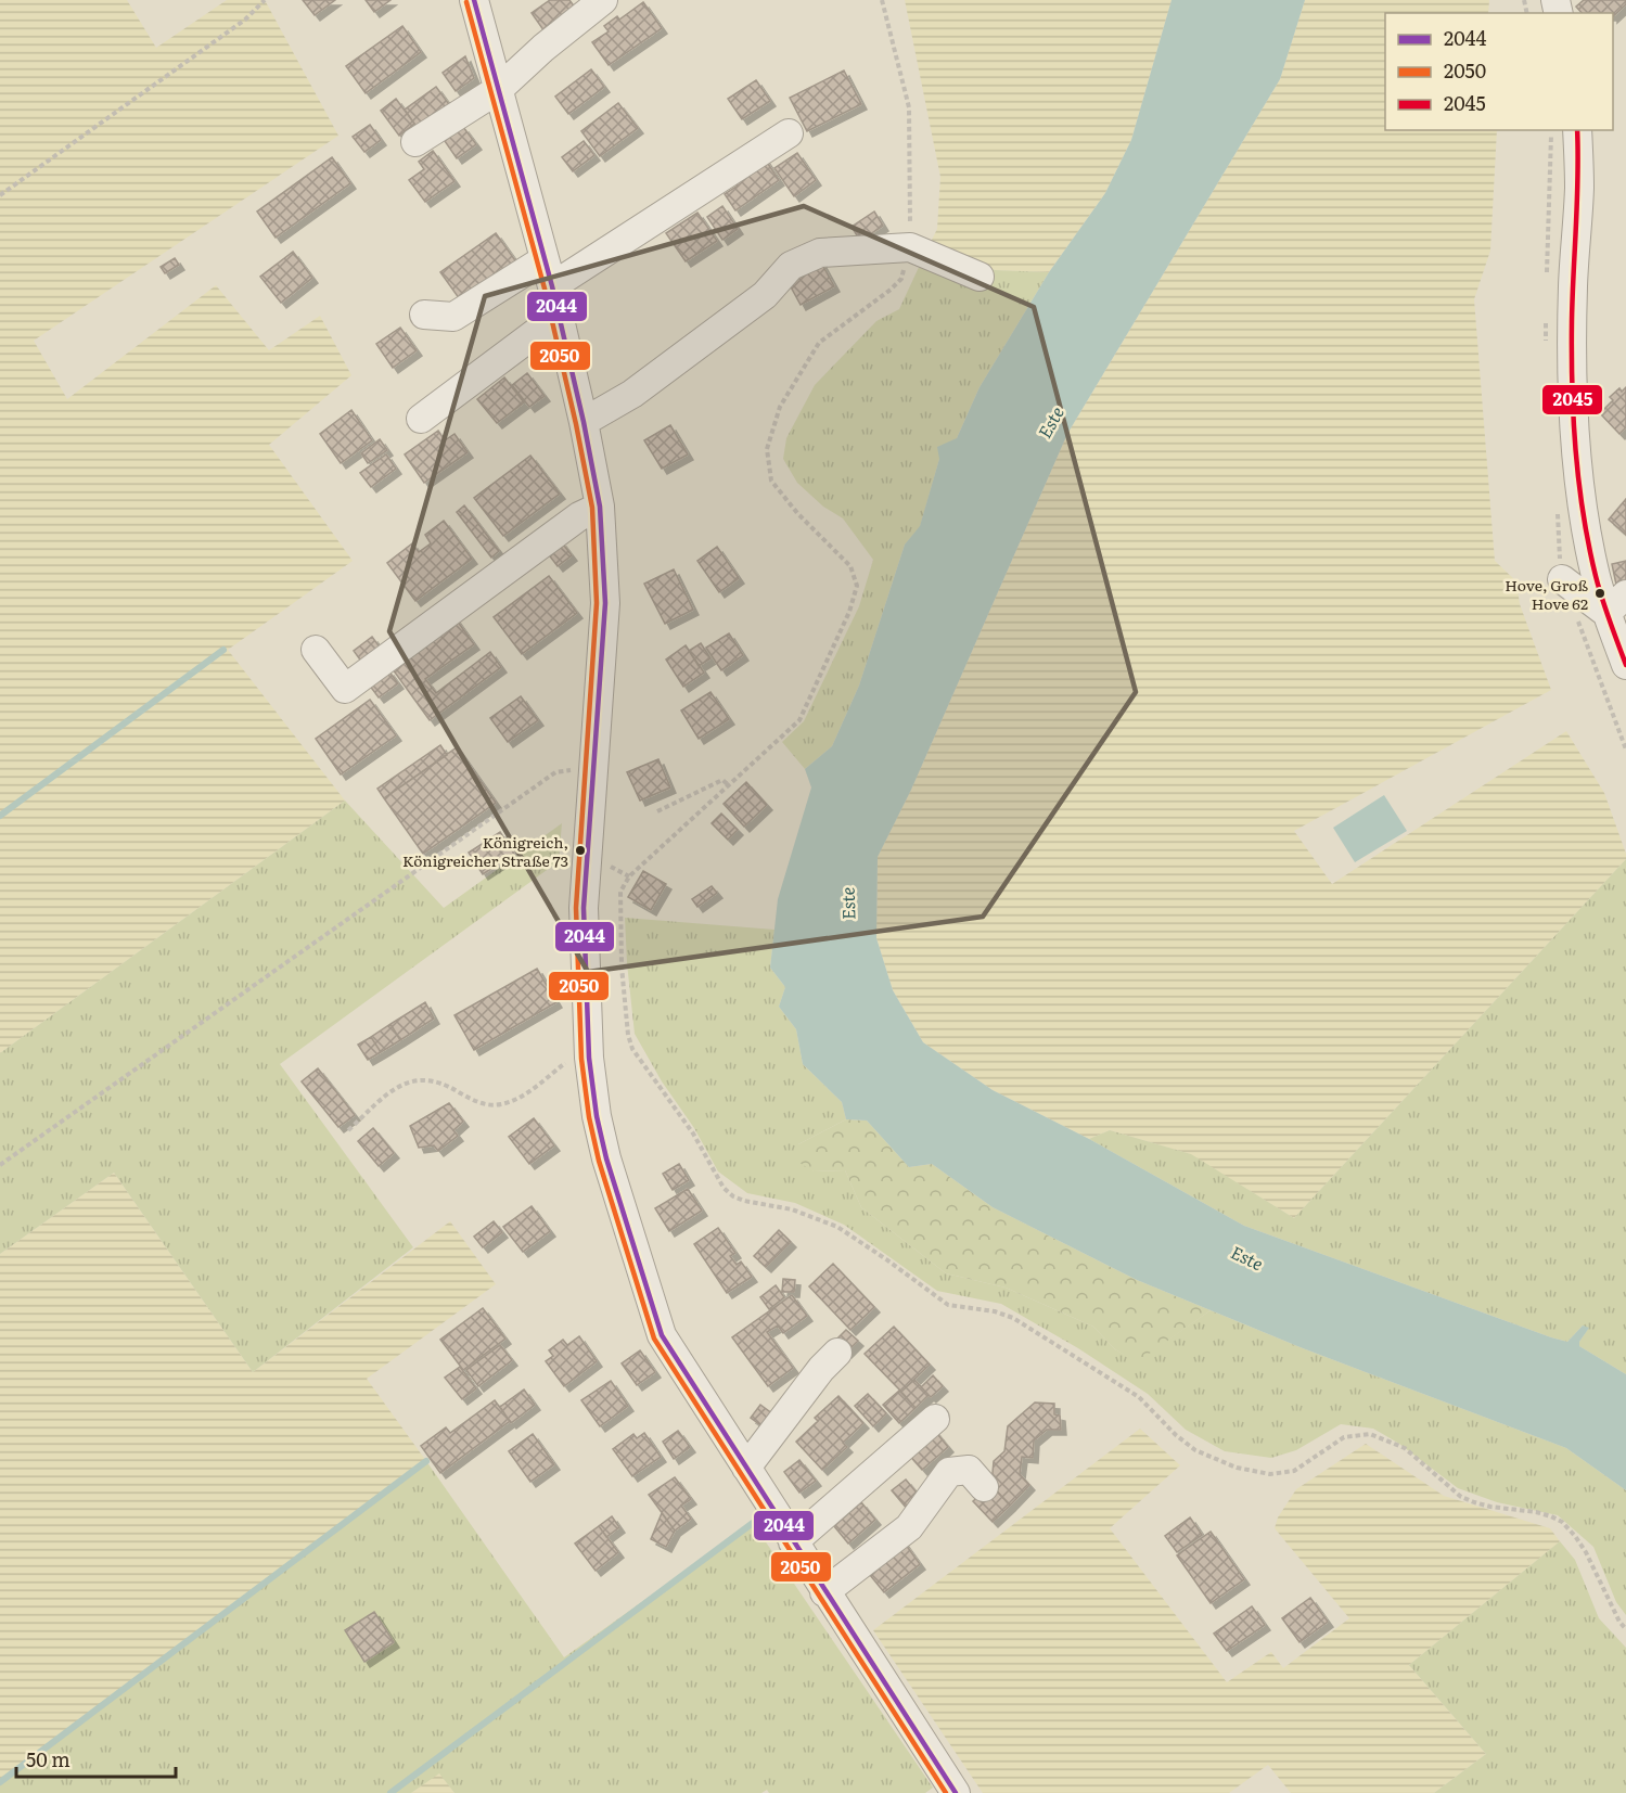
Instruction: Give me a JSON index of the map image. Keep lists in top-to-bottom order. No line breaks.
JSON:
{"water":["Este"],"places":["Hove, Groß Hove 62","Königreich, Königreicher Straße 73"],"lines":["transit line 2044","transit line 2050","transit line 2045"],"legend":["2044","2050","2045"],"scale_bar":"50 m"}
